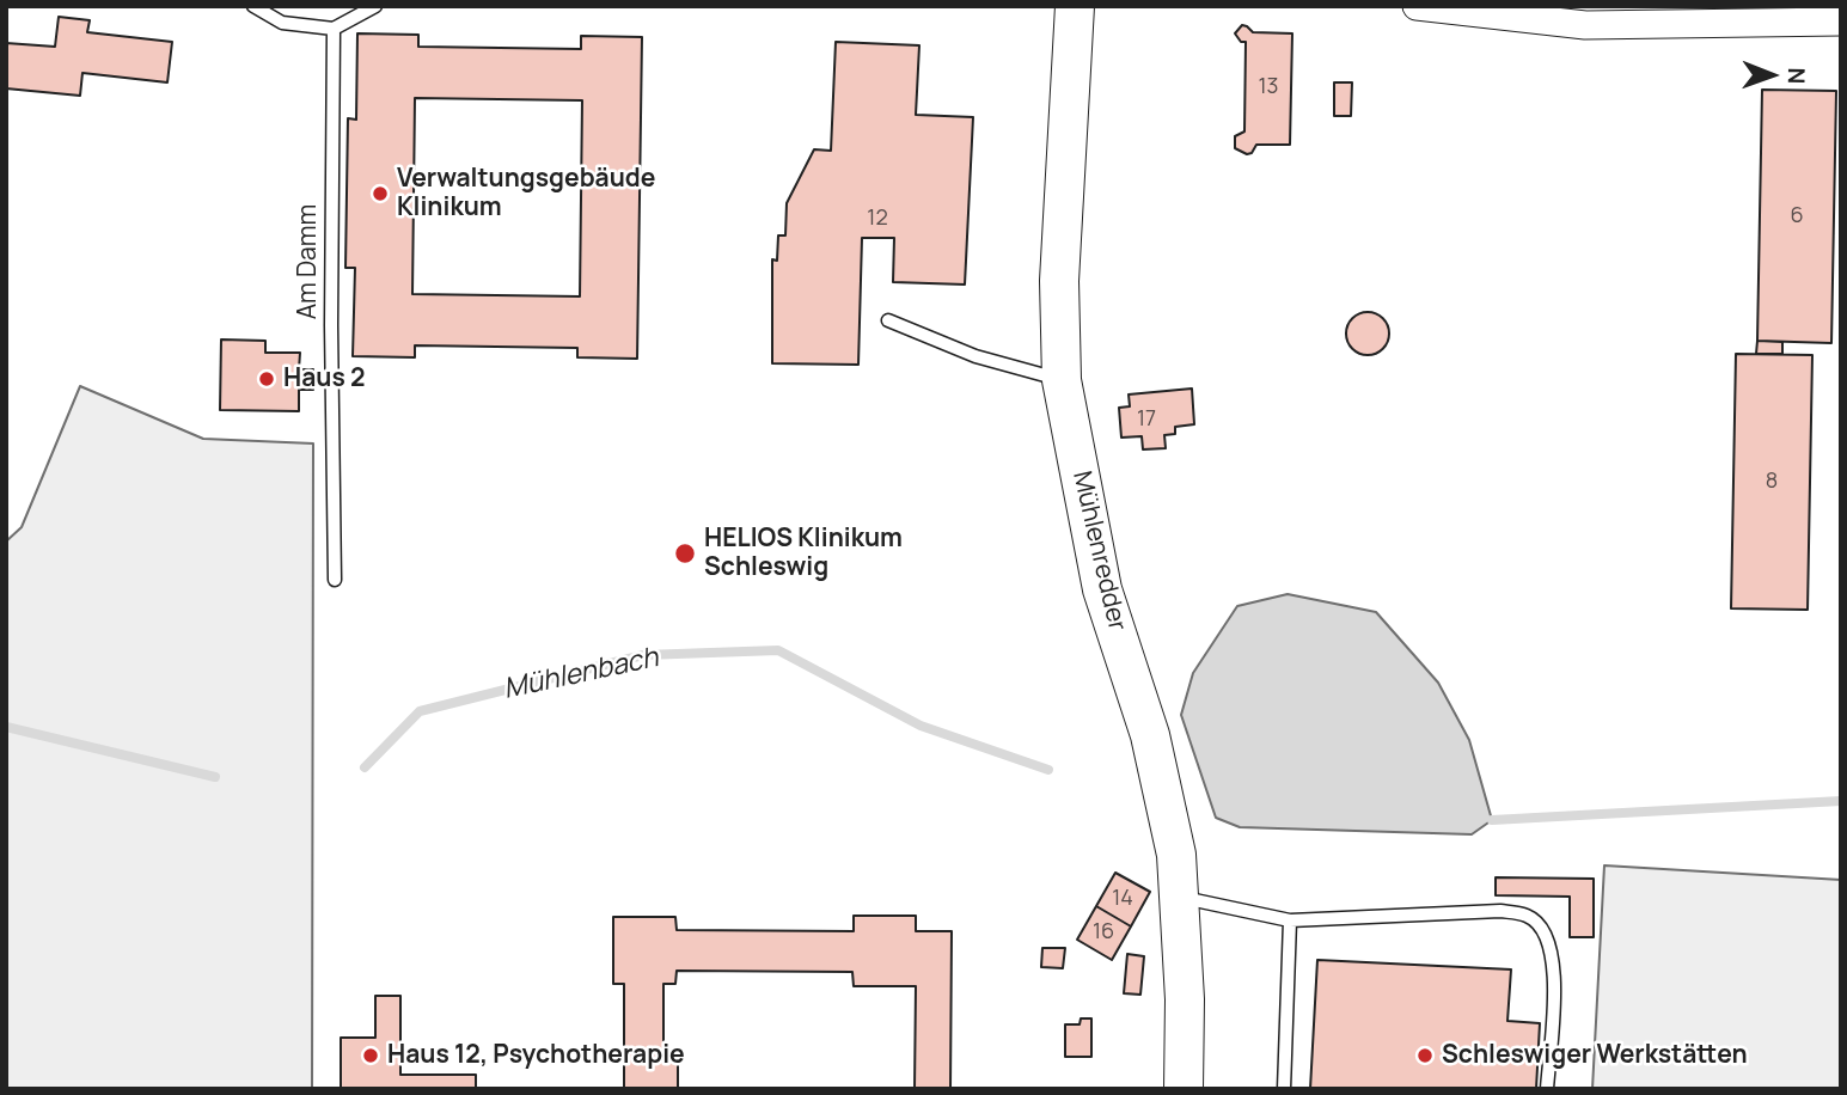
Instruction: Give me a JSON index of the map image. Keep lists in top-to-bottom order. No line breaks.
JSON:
{"streets":{"street":["Mühlenredder"],"lane":["Am Damm"]},"water":["Mühlenbach"],"places":["Verwaltungsgebäude Klinikum","Haus 2","HELIOS Klinikum Schleswig","Haus 12, Psychotherapie","Schleswiger Werkstätten"],"house_numbers":["13","6","12","17","8","14","16"],"north":"right"}
